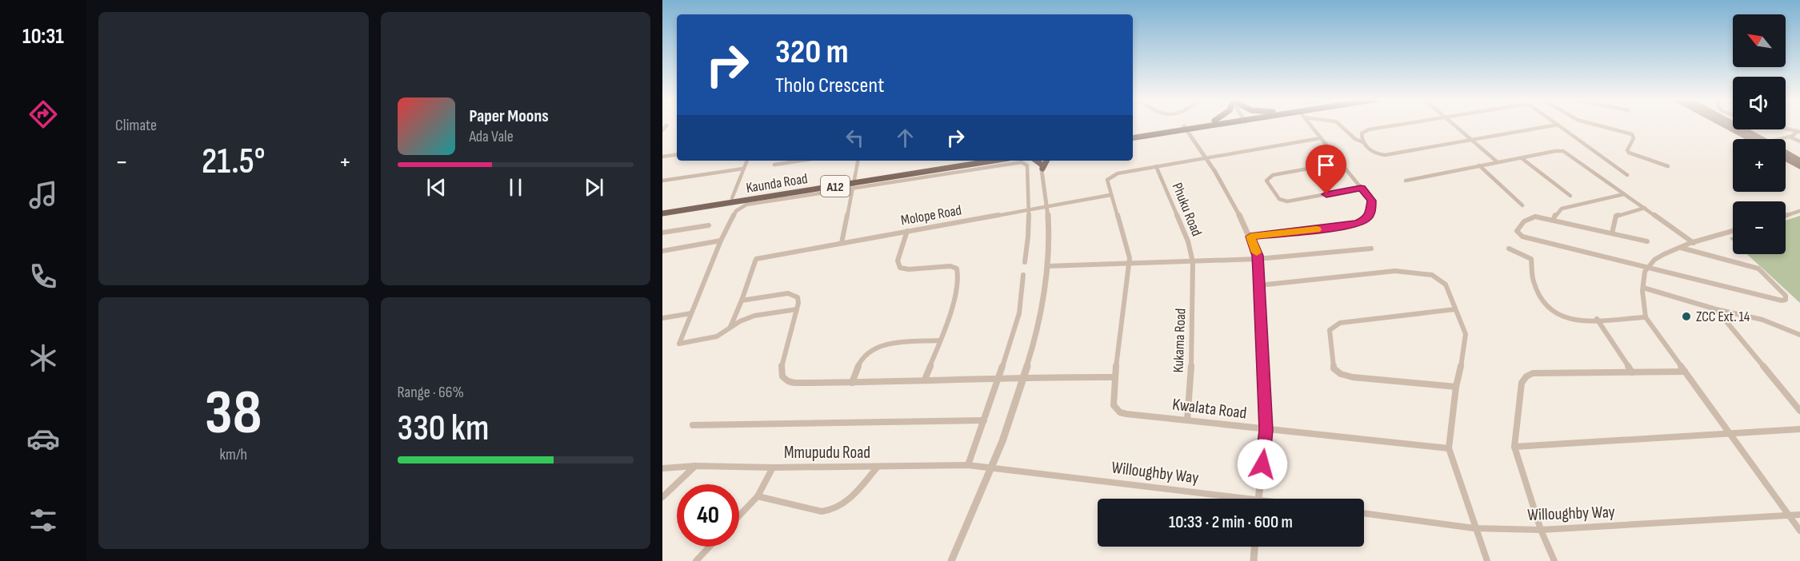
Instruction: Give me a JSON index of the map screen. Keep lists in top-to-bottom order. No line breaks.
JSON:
{"streets":{"main road":["Kaunda Road","A12"],"street":["Phuku Road","Molope Road","Kukama Road","Kwalata Road","Mmupudu Road","Willoughby Way"]},"crossings":[["Phuku Road","Kukama Road"],["Molope Road","Kwalata Road"],["Kukama Road","Kwalata Road"],["Mmupudu Road","Willoughby Way"]],"places":["ZCC Ext. 14"],"north":"top left","page":{"tabs":"10:31","tile":["Climate",["38","km/h"],["Range · 66%","330 km"]],"map_buttons":["+","−"],"turn":["320 m","Tholo Crescent"],"song":["Paper Moons","Ada Vale"],"heat":["−","21.5°","+"],"limit":"40","trip":"10:33 · 2 min · 600 m"}}
